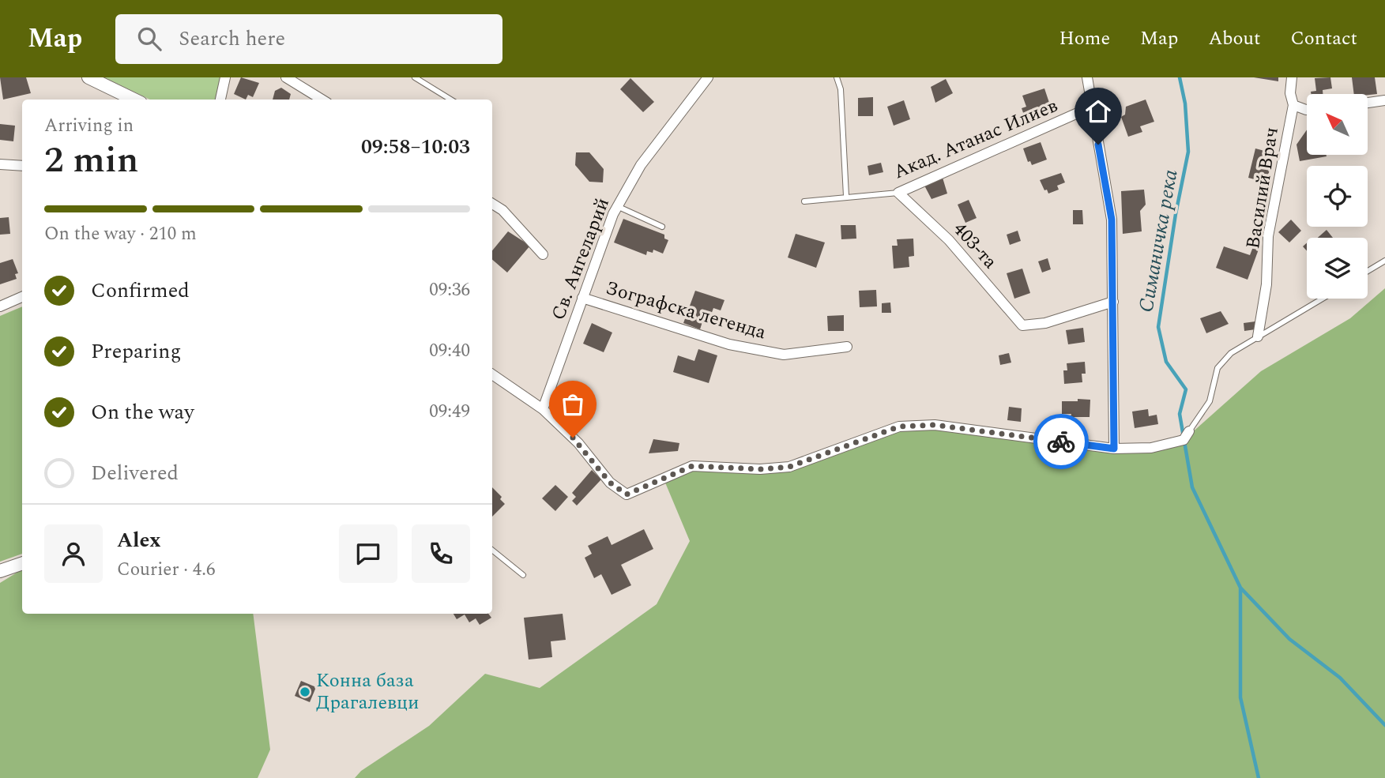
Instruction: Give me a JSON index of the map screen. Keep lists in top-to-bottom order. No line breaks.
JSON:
{"streets":{"street":["Акад. Атанас Илиев","Василий Врач","403-та","Св. Ангеларий","Зографска легенда"]},"crossings":[["Акад. Атанас Илиев","403-та"],["Св. Ангеларий","Зографска легенда"]],"water":["Симаничка река"],"places":["Конна база Драгалевци"],"north":"top left","page":{"header":"Map","search":"Search here","nav":["Home","Map","About","Contact"],"heading":["2 min","Arriving in","09:58–10:03"],"panel":["Alex","Courier · 4.6"],"bar":"On the way · 210 m","list":[["Confirmed","09:36"],["Preparing","09:40"],["On the way","09:49"],"Delivered"]}}
